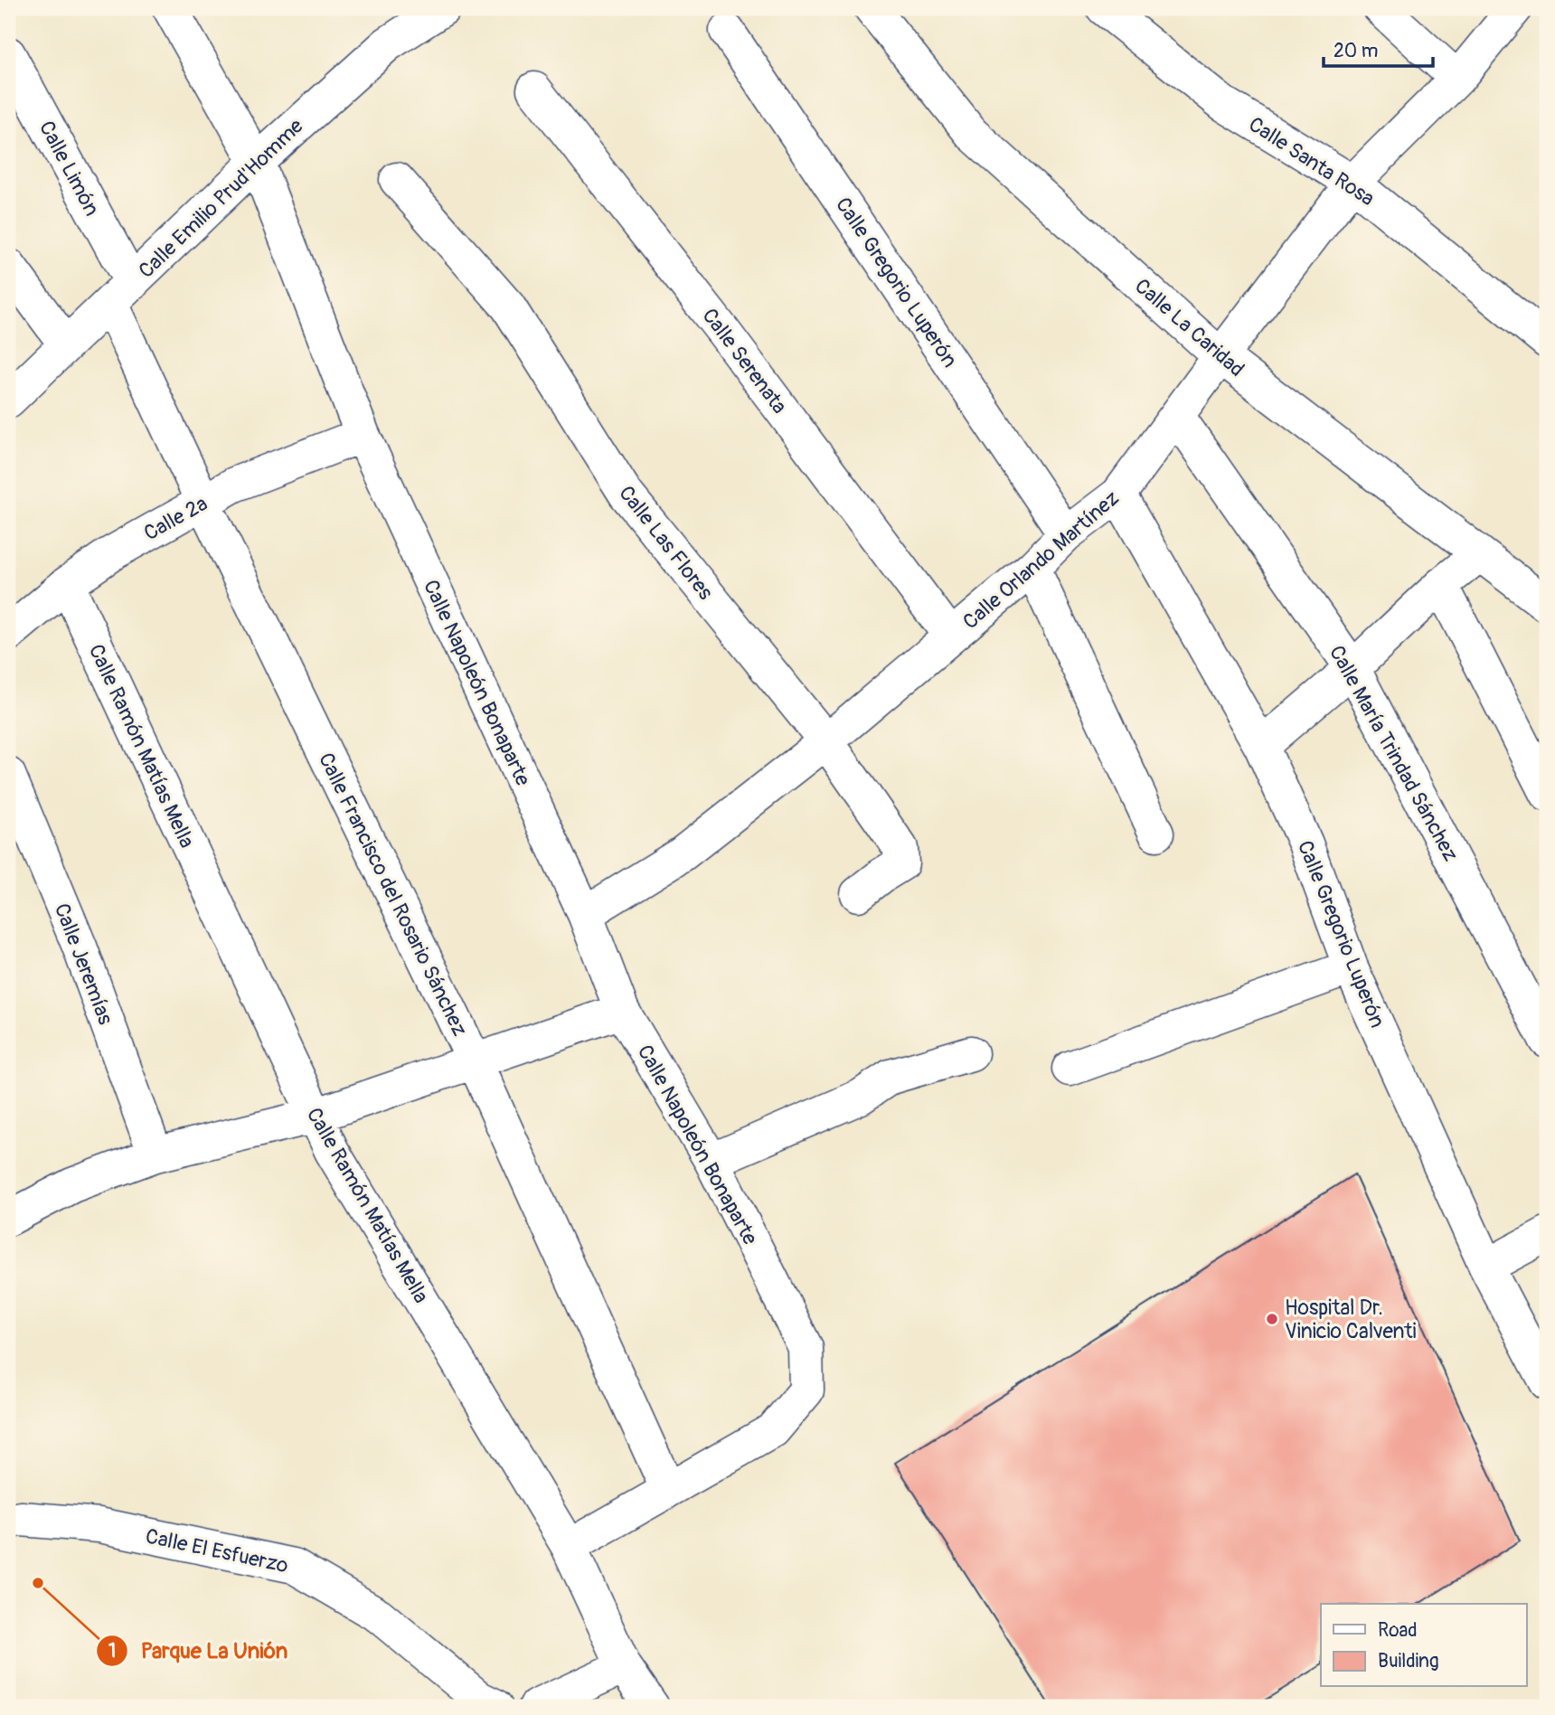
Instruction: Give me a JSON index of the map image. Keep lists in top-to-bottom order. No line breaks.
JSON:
{"streets":{"street":["Calle Santa Rosa","Calle Limón","Calle Emilio Prud'Homme","Calle Gregorio Luperón","Calle La Caridad","Calle Serenata","Calle 2a","Calle Las Flores","Calle Orlando Martínez","Calle Napoleón Bonaparte","Calle Ramón Matías Mella","Calle María Trindad Sánchez","Calle Francisco del Rosario Sánchez","Calle Jeremías","Calle El Esfuerzo"]},"crossings":[["Calle Santa Rosa","Calle Orlando Martínez"],["Calle Limón","Calle Emilio Prud'Homme"],["Calle Limón","Calle Francisco del Rosario Sánchez"],["Calle Emilio Prud'Homme","Calle Napoleón Bonaparte"],["Calle Emilio Prud'Homme","Calle Francisco del Rosario Sánchez"],["Calle Gregorio Luperón","Calle Orlando Martínez"],["Calle La Caridad","Calle Orlando Martínez"],["Calle Serenata","Calle Orlando Martínez"],["Calle 2a","Calle Napoleón Bonaparte"],["Calle 2a","Calle Ramón Matías Mella"],["Calle 2a","Calle Francisco del Rosario Sánchez"],["Calle Las Flores","Calle Orlando Martínez"],["Calle Orlando Martínez","Calle Napoleón Bonaparte"],["Calle Orlando Martínez","Calle María Trindad Sánchez"],["Calle Napoleón Bonaparte","Calle Francisco del Rosario Sánchez"]],"places":["Hospital Dr. Vinicio Calventi","Parque La Unión"],"legend":["Road","Building"],"scale_bar":"20 m"}
